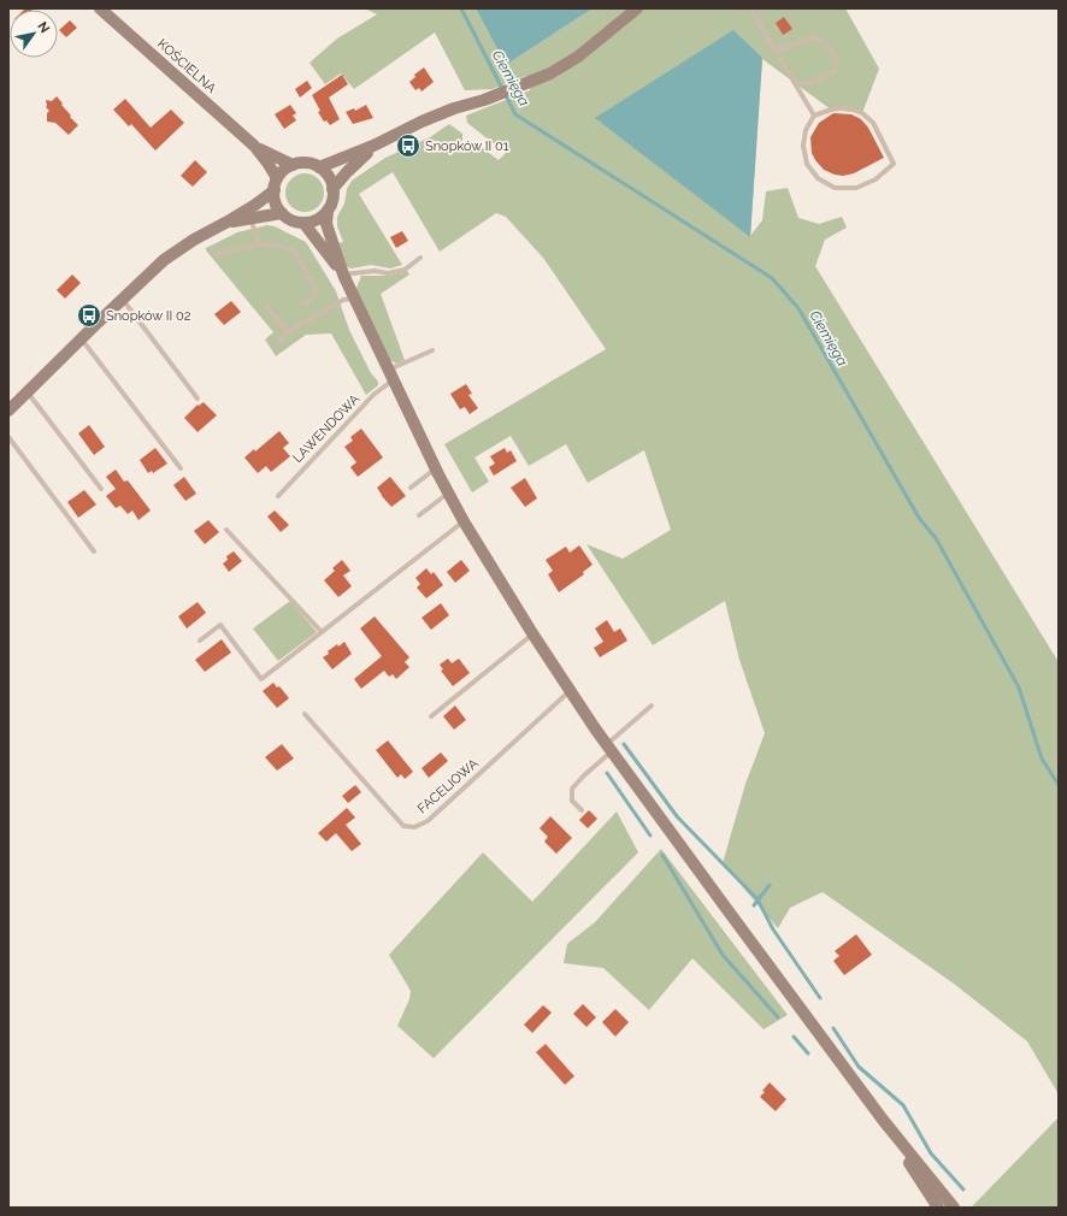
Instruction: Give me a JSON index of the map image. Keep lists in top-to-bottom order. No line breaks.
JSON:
{"streets":{"main road":["KOŚCIELNA"],"lane":["LAWENDOWA","FACELIOWA"]},"water":["Ciemięga"],"places":{"bus stop":["Snopków II 01","Snopków II 02"]},"north":"top right"}
